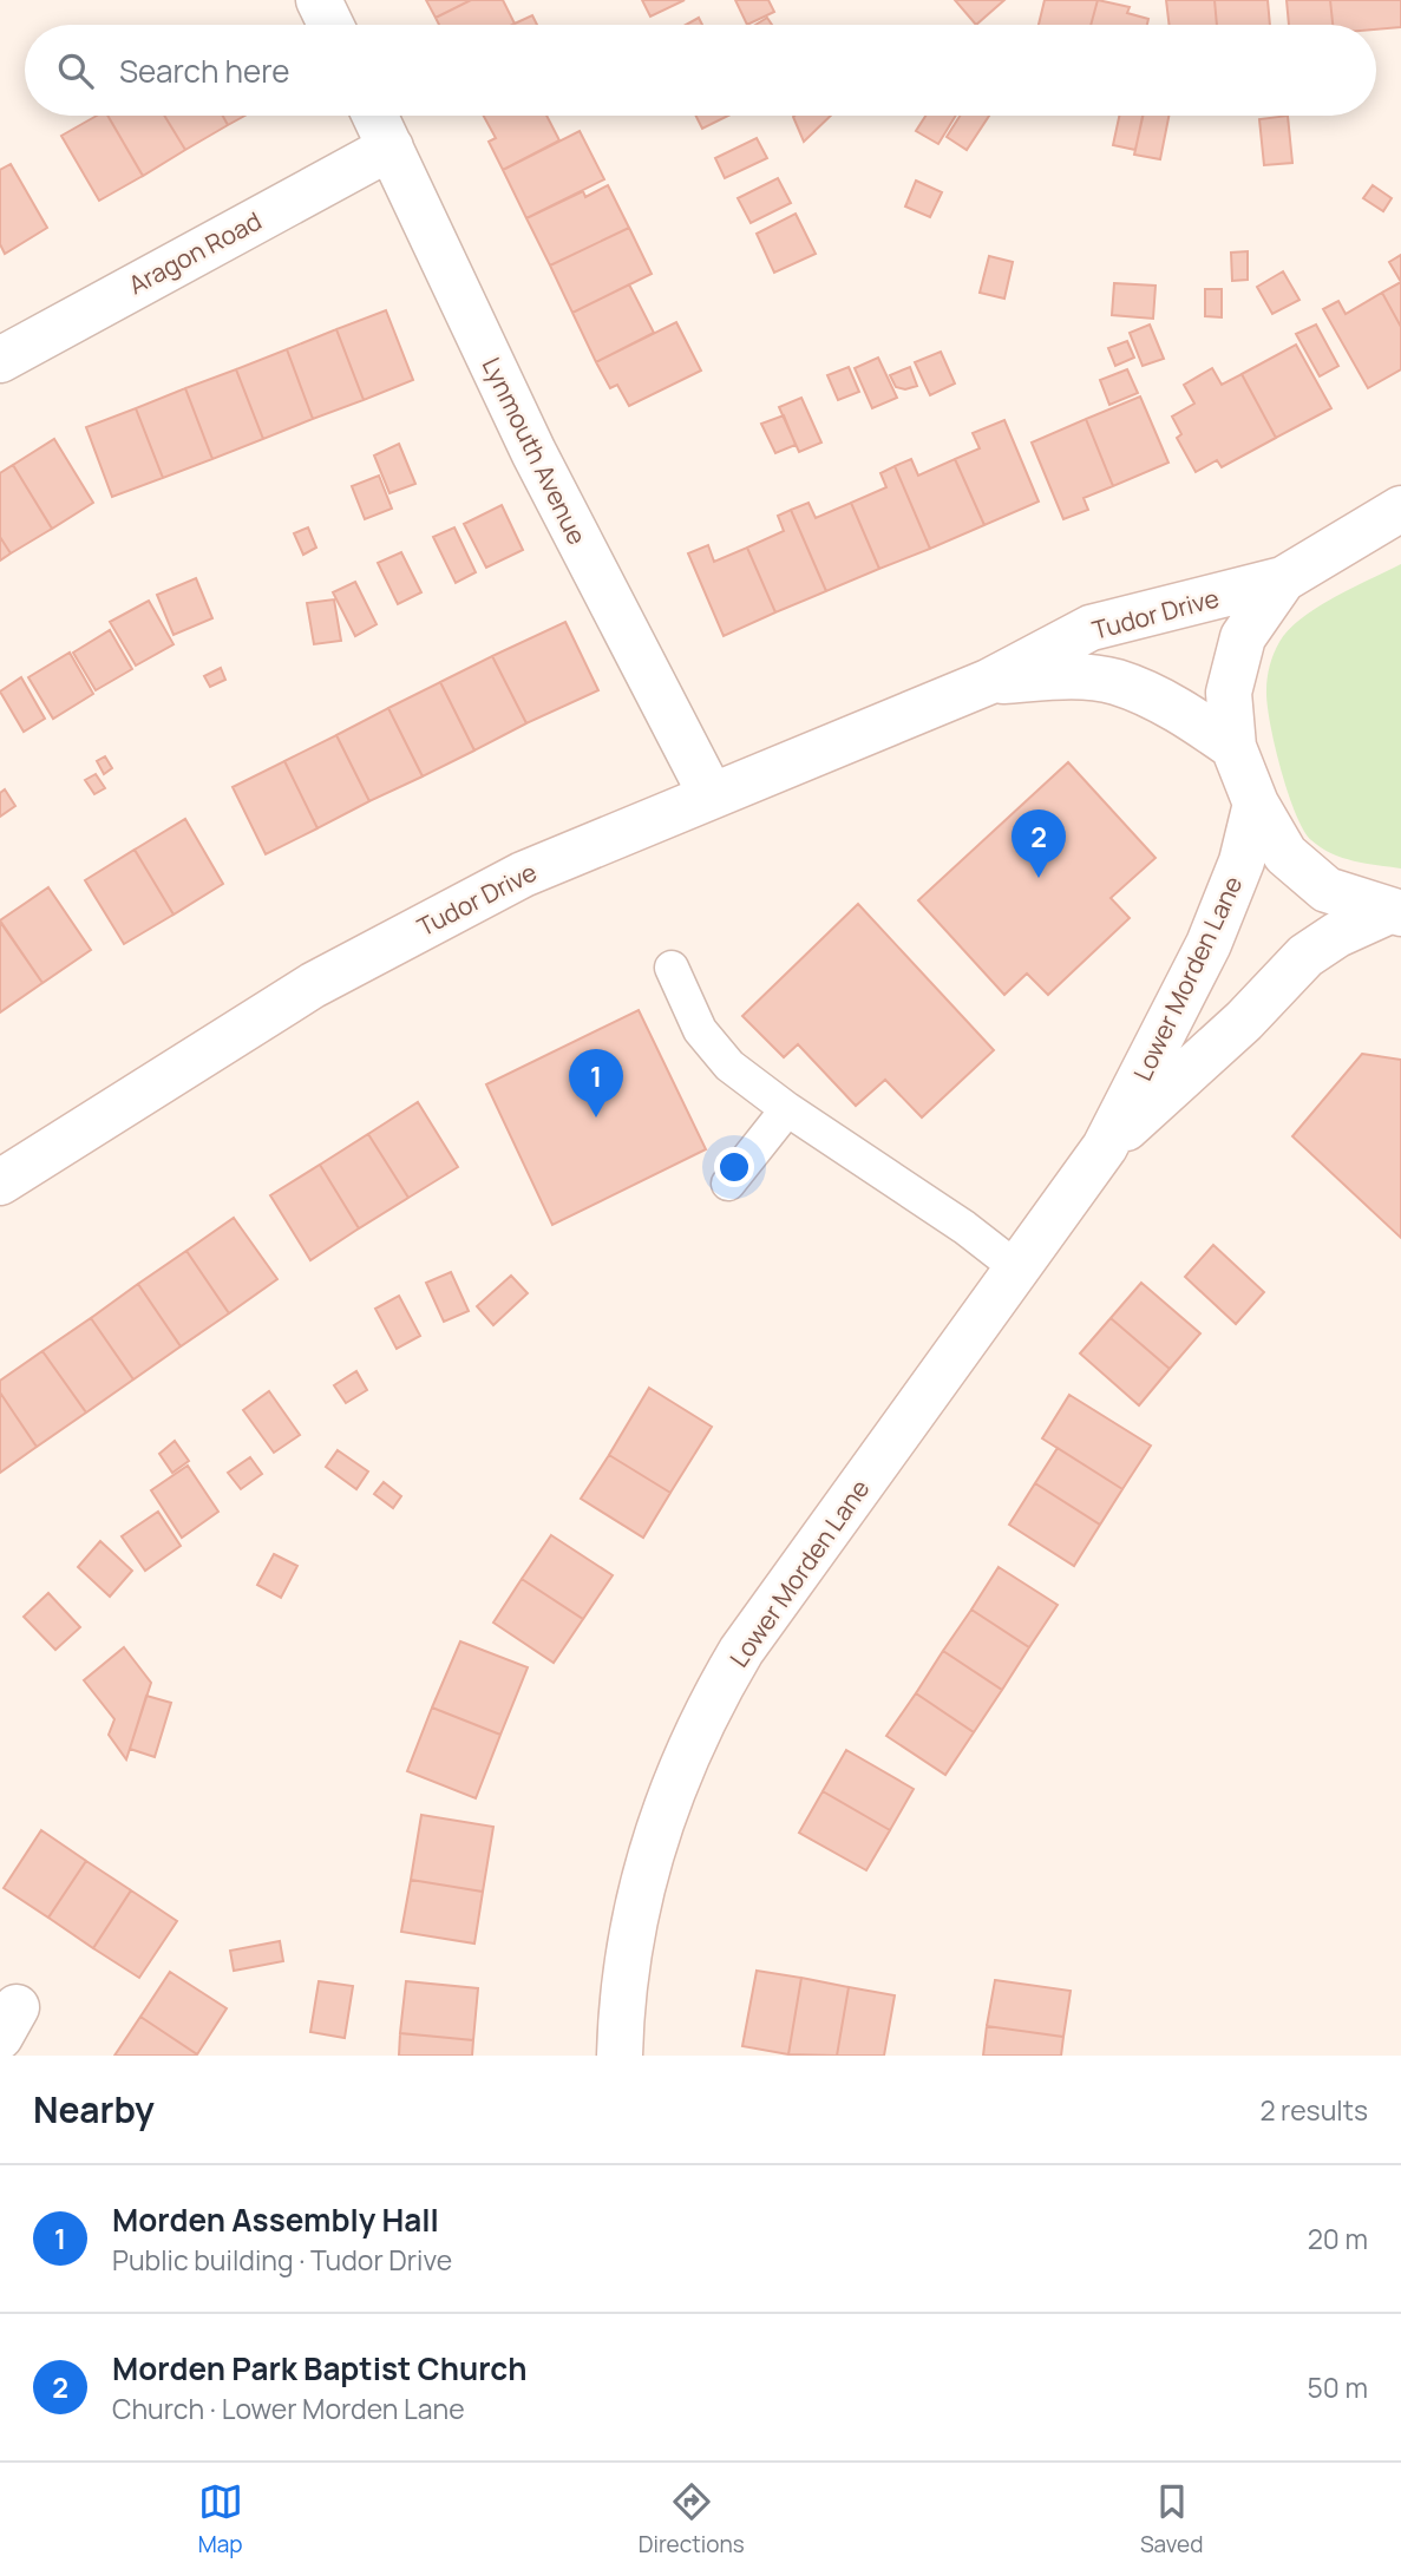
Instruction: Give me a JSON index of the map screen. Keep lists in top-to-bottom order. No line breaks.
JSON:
{"streets":{"street":["Aragon Road","Lynmouth Avenue","Tudor Drive","Lower Morden Lane"]},"crossings":[["Aragon Road","Lynmouth Avenue"],["Lynmouth Avenue","Tudor Drive"]],"page":{"search":"Search here","pins":["2","1"],"heading":["Nearby","2 results"],"list":[{"mark":"1","name":"Morden Assembly Hall","note":"Public building · Tudor Drive","value":"20 m"},{"mark":"2","name":"Morden Park Baptist Church","note":"Church · Lower Morden Lane","value":"50 m"}],"nav":["Map","Directions","Saved"]}}
